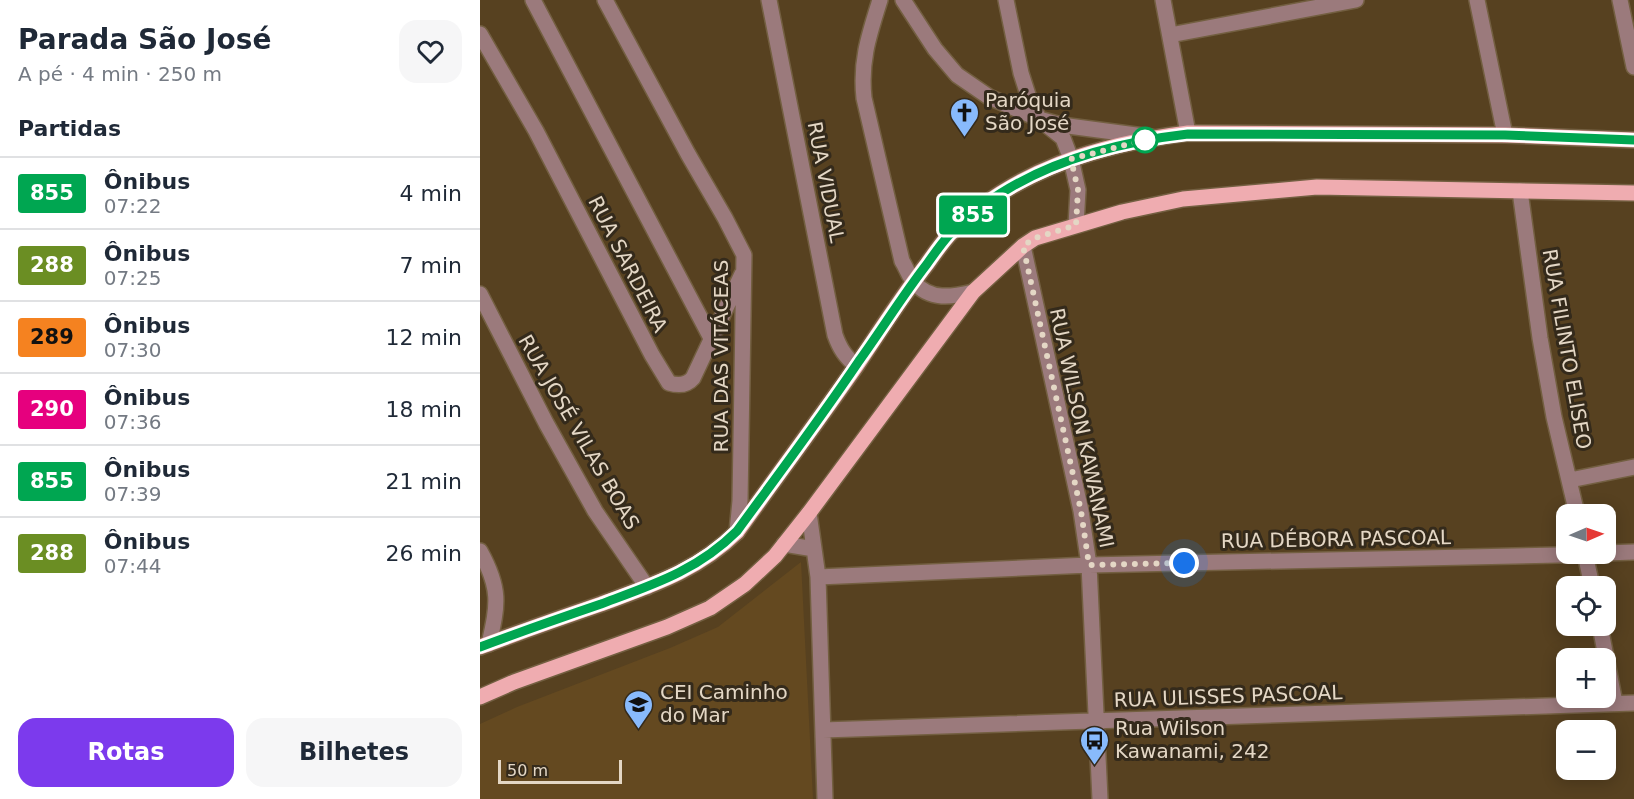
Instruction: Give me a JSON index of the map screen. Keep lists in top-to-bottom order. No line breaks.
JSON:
{"streets":{"street":["RUA VIDUAL","RUA SARDEIRA","RUA FILINTO ELISEO","RUA DAS VITÁCEAS","RUA WILSON KAWANAMI","RUA JOSÉ VILAS BOAS","RUA DÉBORA PASCOAL","RUA ULISSES PASCOAL"]},"crossings":[["RUA SARDEIRA","RUA DAS VITÁCEAS"],["RUA WILSON KAWANAMI","RUA DÉBORA PASCOAL"],["RUA WILSON KAWANAMI","RUA ULISSES PASCOAL"]],"places":{"church":["Paróquia São José"],"school or university":["CEI Caminho do Mar"],"bus stop":["Rua Wilson Kawanami, 242"]},"lines":["bus line 855"],"scale_bar":"50 m","north":"right","page":{"heading":[["Parada São José","A pé · 4 min · 250 m"],"Partidas"],"on_map":"855","list":[{"mark":"855","name":"Ônibus","note":"07:22","value":"4 min"},{"mark":"288","name":"Ônibus","note":"07:25","value":"7 min"},{"mark":"289","name":"Ônibus","note":"07:30","value":"12 min"},{"mark":"290","name":"Ônibus","note":"07:36","value":"18 min"},{"mark":"855","name":"Ônibus","note":"07:39","value":"21 min"},{"mark":"288","name":"Ônibus","note":"07:44","value":"26 min"}],"map_buttons":["+","−"],"buttons":["Rotas","Bilhetes"],"scale":"50 m"}}
